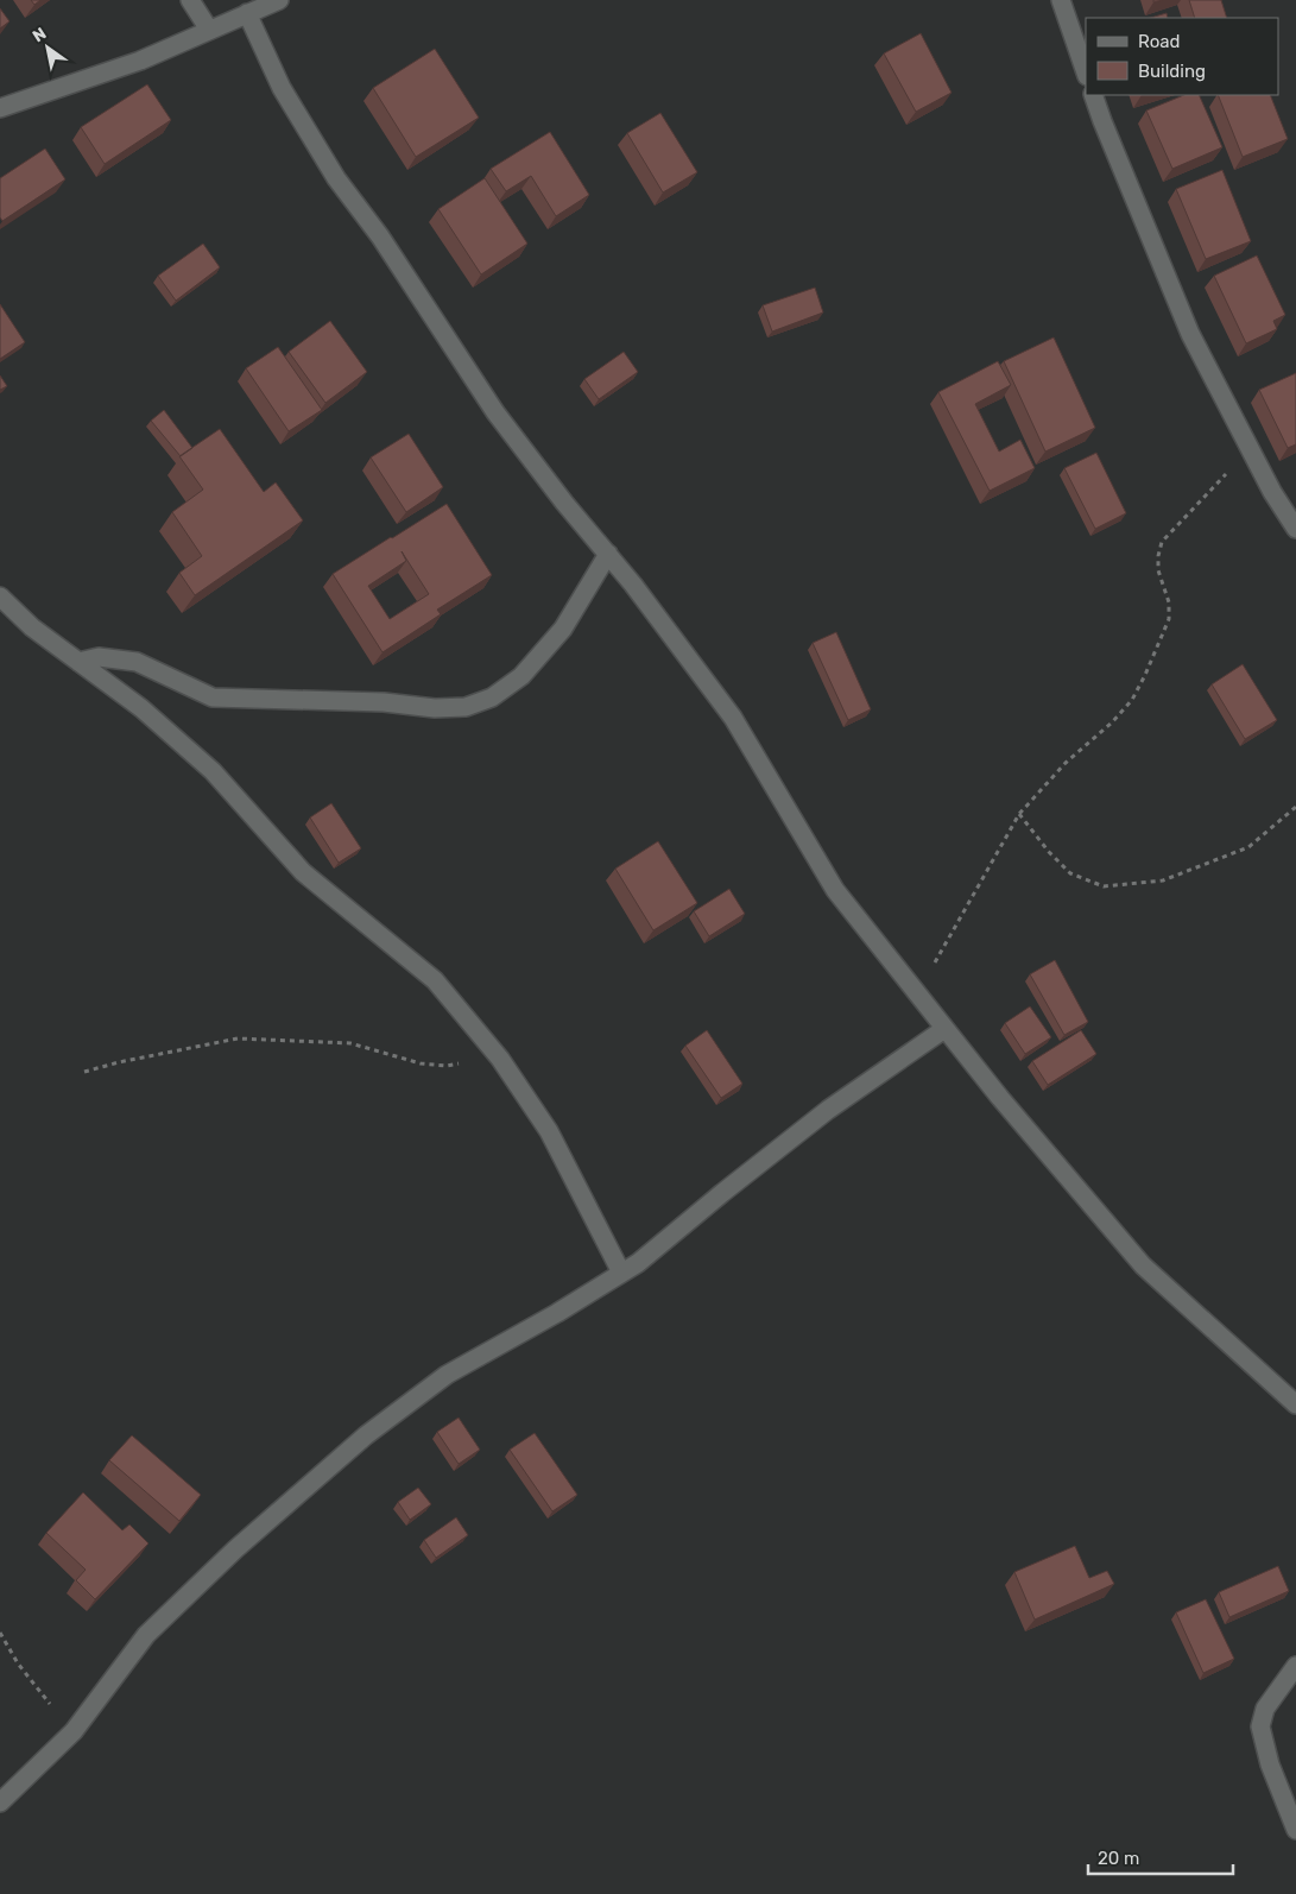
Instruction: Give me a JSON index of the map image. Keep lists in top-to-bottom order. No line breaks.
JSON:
{"legend":["Road","Building"],"scale_bar":"20 m","north":"top left"}
